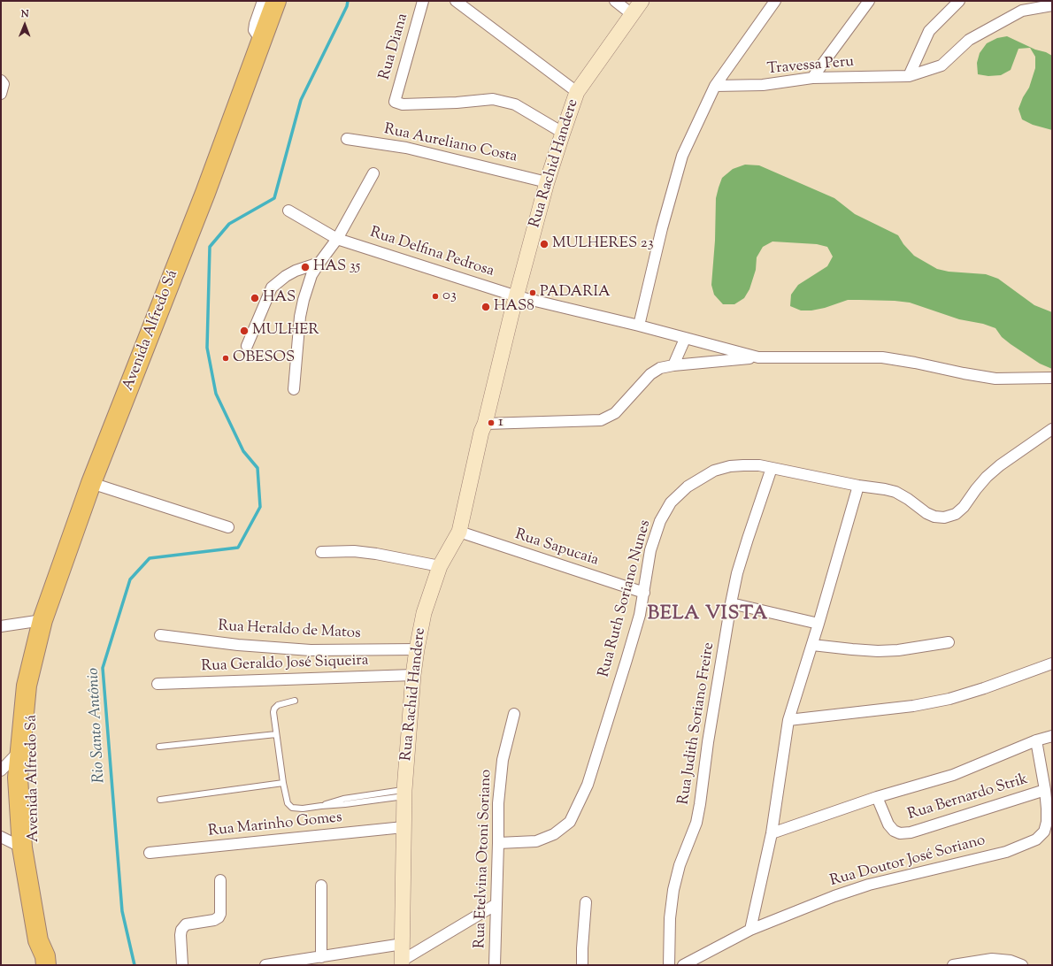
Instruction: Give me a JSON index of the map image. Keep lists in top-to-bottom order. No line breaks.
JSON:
{"streets":{"highway":["Avenida Alfredo Sá"],"street":["Rua Diana","Travessa Peru","Rua Aureliano Costa","Rua Rachid Handere","Rua Delfina Pedrosa","Rua Sapucaia","Rua Ruth Soriano Nunes","Rua Heraldo de Matos","Rua Geraldo José Siqueira","Rua Judith Soriano Freire","Rua Bernardo Strik","Rua Marinho Gomes","Rua Etelvina Otoni Soriano","Rua Doutor José Soriano"]},"crossings":[["Rua Diana","Rua Rachid Handere"],["Rua Aureliano Costa","Rua Rachid Handere"],["Rua Rachid Handere","Rua Delfina Pedrosa"],["Rua Rachid Handere","Rua Sapucaia"],["Rua Rachid Handere","Rua Heraldo de Matos"],["Rua Rachid Handere","Rua Geraldo José Siqueira"],["Rua Rachid Handere","Rua Marinho Gomes"],["Rua Sapucaia","Rua Ruth Soriano Nunes"],["Rua Ruth Soriano Nunes","Rua Judith Soriano Freire"],["Rua Ruth Soriano Nunes","Rua Etelvina Otoni Soriano"],["Rua Bernardo Strik","Rua Doutor José Soriano"]],"districts":["BELA VISTA"],"water":["Rio Santo Antônio"],"places":["MULHERES 23","HAS 35","PADARIA","03","HAS","HAS8","MULHER","OBESOS","1"],"north":"top"}
